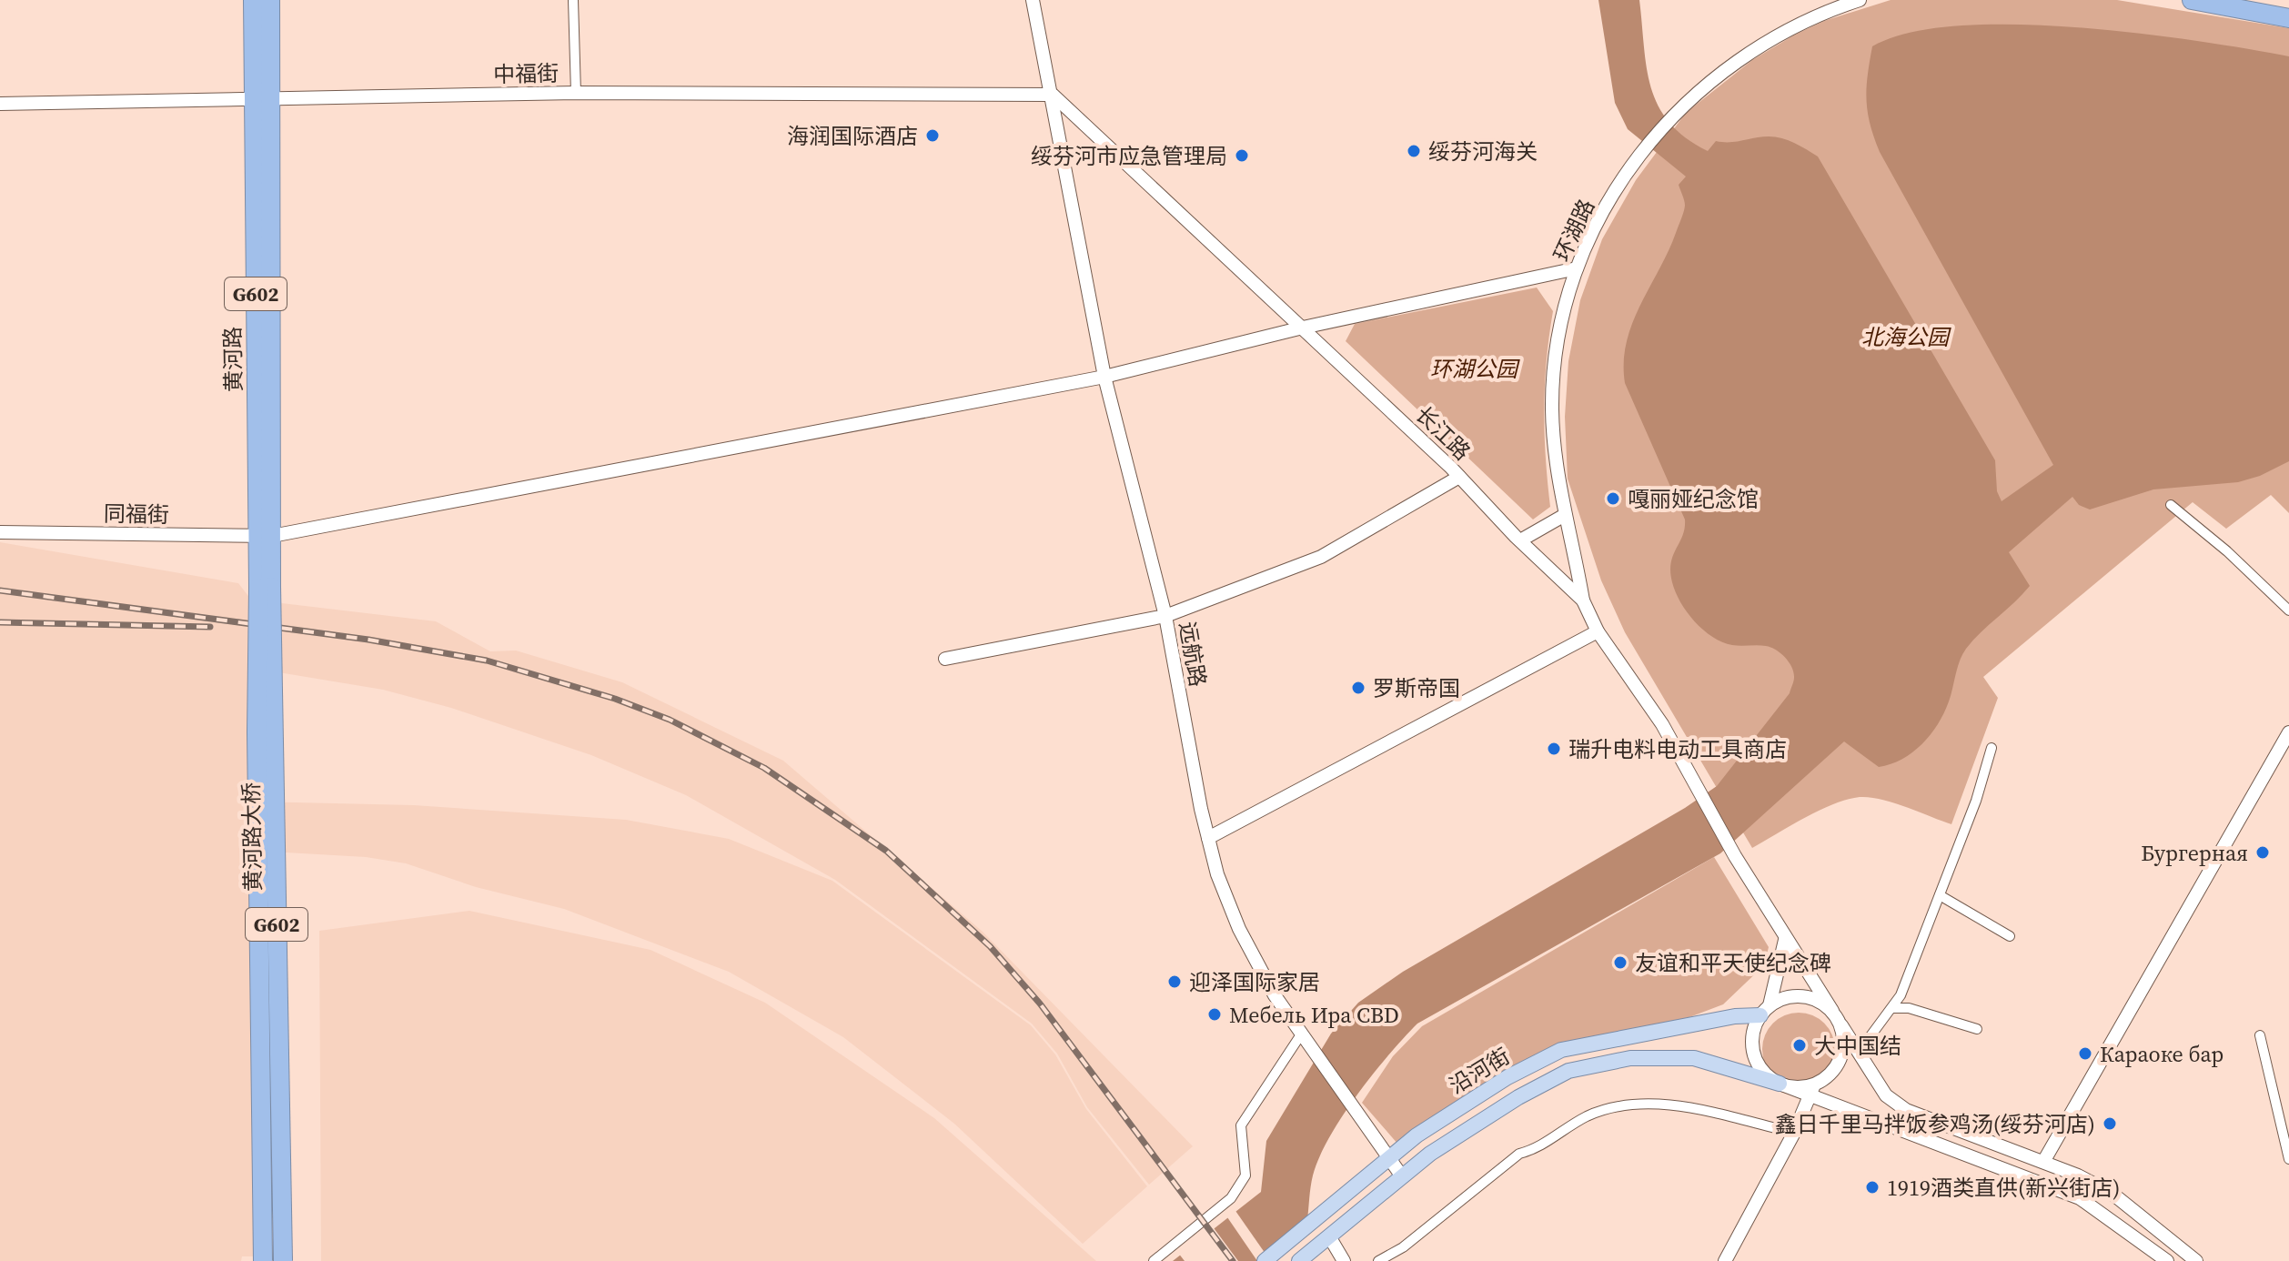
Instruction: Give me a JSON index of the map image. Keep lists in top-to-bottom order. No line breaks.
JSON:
{"streets":{"highway":["G602","黄河路","黄河路大桥"],"main road":["沿河街"],"street":["中福街","环湖路","长江路","同福街","远航路"]},"crossings":[["中福街","黄河路"],["中福街","长江路"],["中福街","远航路"],["环湖路","长江路"],["环湖路","同福街"],["黄河路","同福街"],["黄河路","黄河路大桥"],["长江路","同福街"],["长江路","远航路"],["长江路","沿河街"],["同福街","远航路"],["远航路","沿河街"]],"parks":["北海公园","环湖公园"],"places":["海润国际酒店","绥芬河海关","绥芬河市应急管理局","嘎丽娅纪念馆","罗斯帝国","瑞升电料电动工具商店","Бургерная","友谊和平天使纪念碑","迎泽国际家居","Мебель Ира CBD","大中国结","Караоке бар","鑫日千里马拌饭参鸡汤(绥芬河店)","1919酒类直供(新兴街店)"]}
